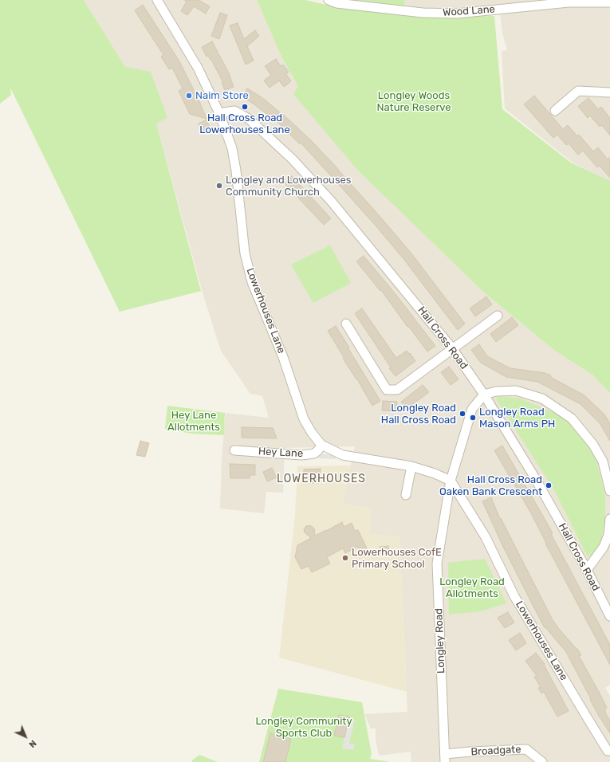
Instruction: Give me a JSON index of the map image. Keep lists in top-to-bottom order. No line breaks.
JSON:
{"streets":{"street":["Wood Lane","Lowerhouses Lane","Hall Cross Road","Hey Lane","Longley Road","Broadgate"]},"crossings":[["Lowerhouses Lane","Hall Cross Road"],["Lowerhouses Lane","Hey Lane"],["Lowerhouses Lane","Longley Road"],["Hall Cross Road","Longley Road"],["Longley Road","Broadgate"]],"districts":["LOWERHOUSES"],"parks":["Longley Woods Nature Reserve","Hey Lane Allotments","Longley Road Allotments","Longley Community Sports Club"],"places":["Naim Store","Hall Cross Road Lowerhouses Lane","Longley and Lowerhouses Community Church","Longley Road Hall Cross Road","Longley Road Mason Arms PH","Hall Cross Road Oaken Bank Crescent","Lowerhouses CofE Primary School"],"north":"bottom right"}
